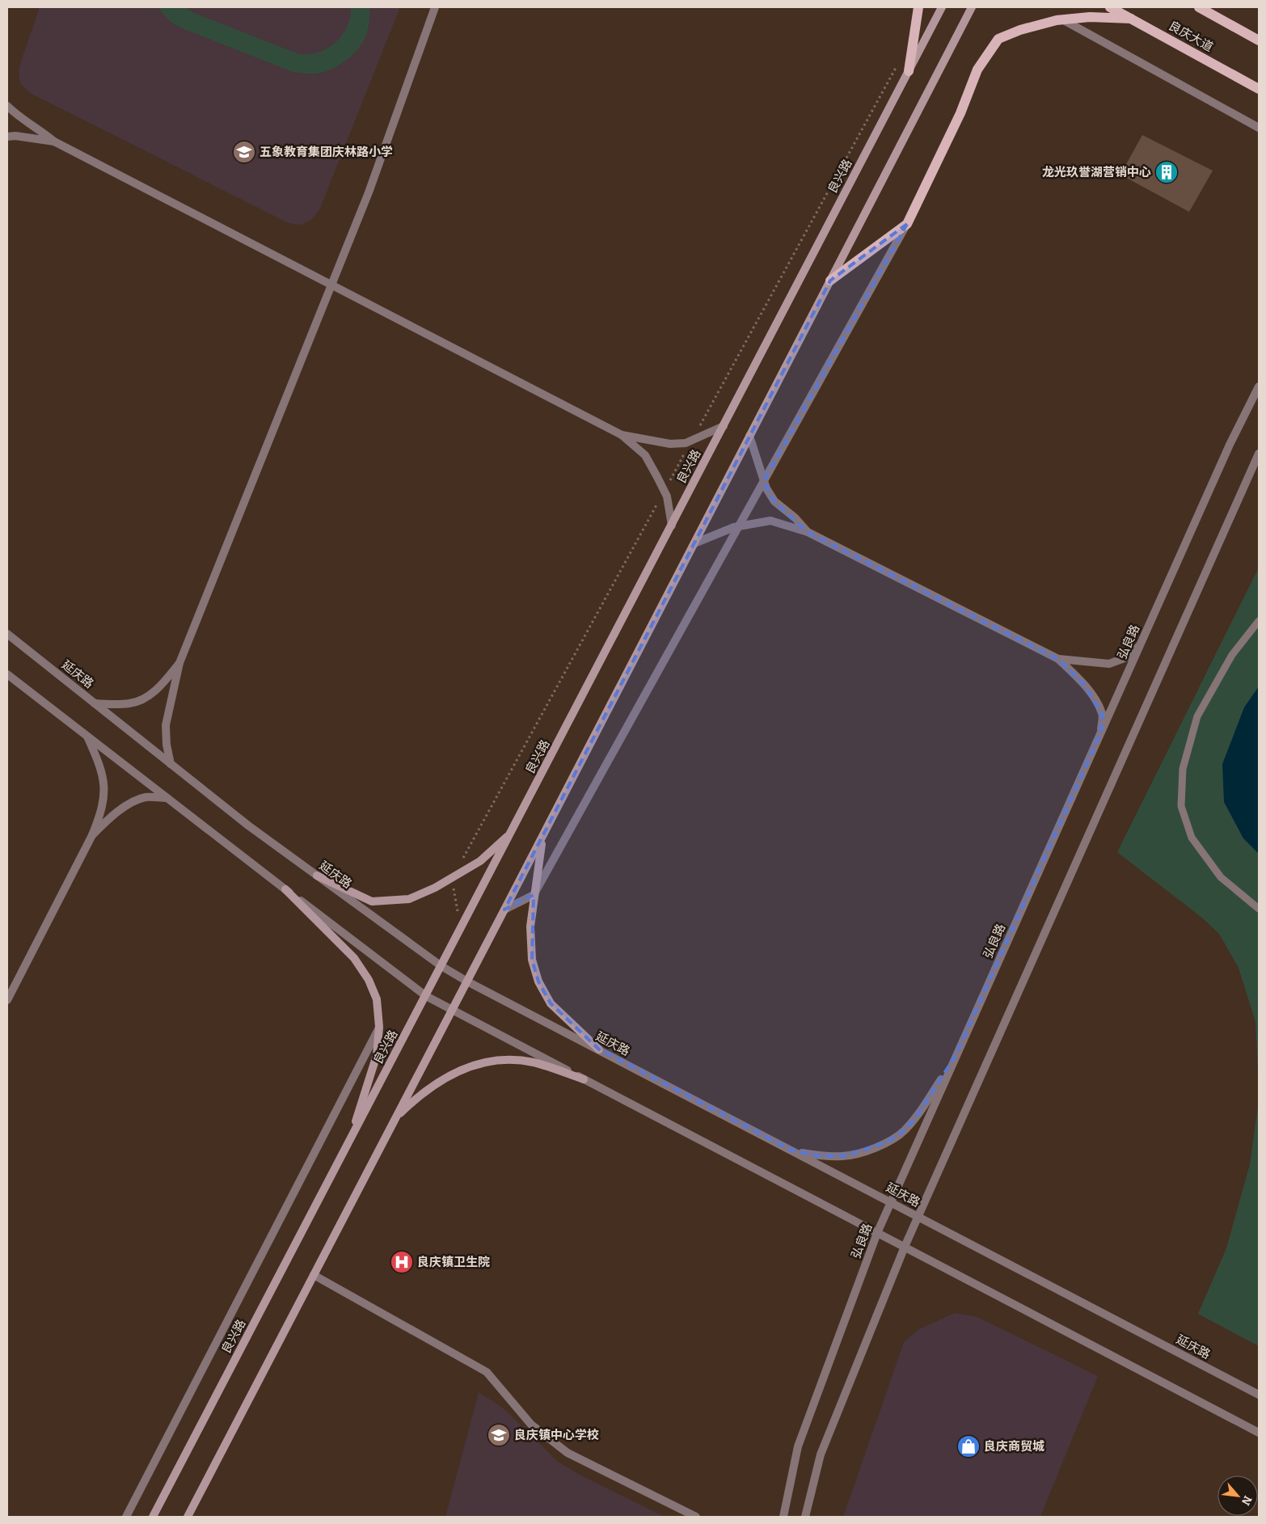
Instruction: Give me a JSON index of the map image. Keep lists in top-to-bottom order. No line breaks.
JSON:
{"streets":{"main road":["良庆大道","良兴路"],"street":["弘良路","延庆路"]},"crossings":[["良兴路","延庆路"],["弘良路","延庆路"]],"places":{"school or university":["五象教育集团庆林路小学","良庆镇中心学校"],"building":["龙光玖誉湖营销中心"],"hospital":["良庆镇卫生院"],"shop":["良庆商贸城"]},"north":"bottom right"}
